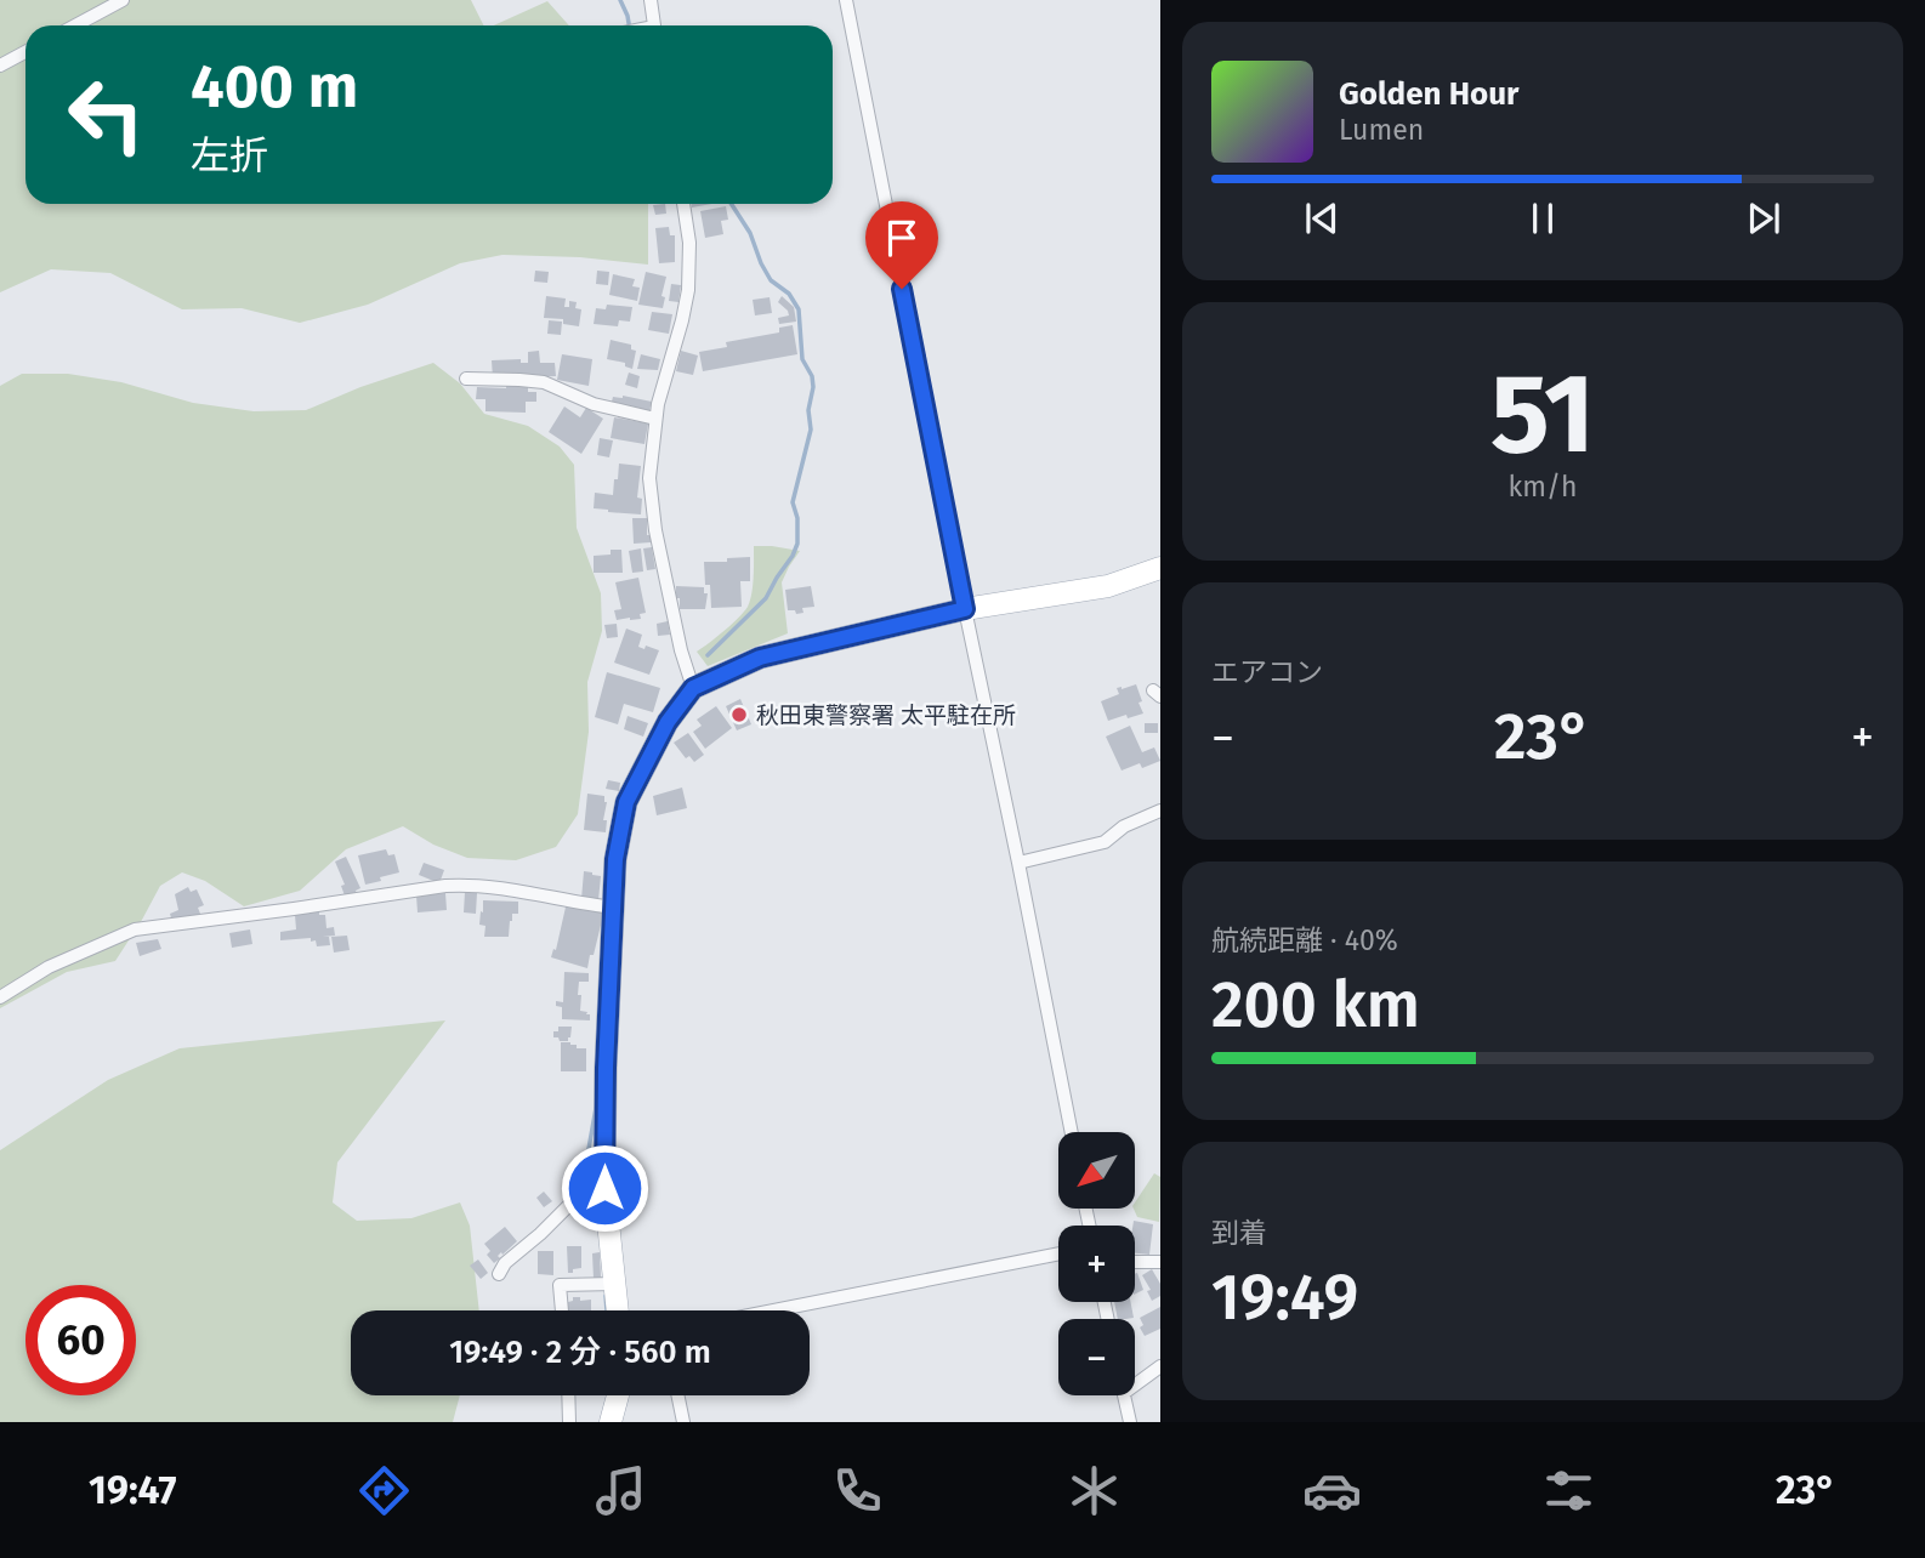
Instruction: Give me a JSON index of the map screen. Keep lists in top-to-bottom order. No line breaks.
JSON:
{"places":["秋田東警察署 太平駐在所"],"north":"bottom left","page":{"turn":["400 m","左折"],"song":["Golden Hour","Lumen"],"tile":[["51","km/h"],"エアコン",["航続距離 · 40%","200 km"],["到着","19:49"]],"heat":["−","23°","+"],"map_buttons":["+","−"],"limit":"60","trip":"19:49 · 2 分 · 560 m","tabs":["19:47","23°"]}}
